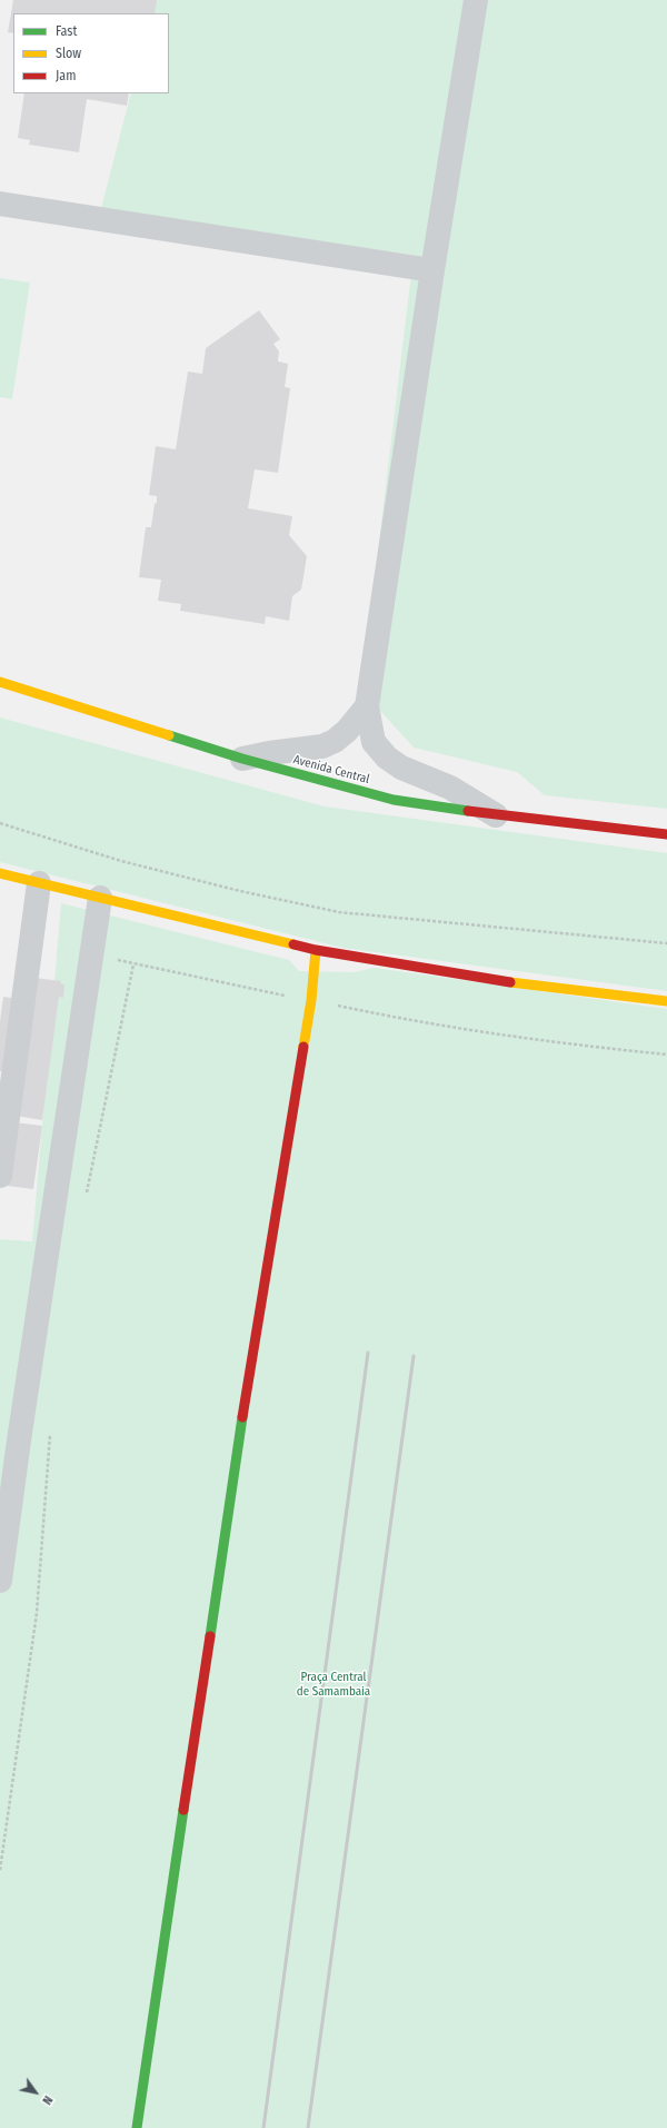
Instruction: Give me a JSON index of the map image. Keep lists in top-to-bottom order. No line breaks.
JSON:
{"streets":{"main road":["Avenida Central"]},"parks":["Praça Central de Samambaia"],"legend":["Fast","Slow","Jam"],"north":"bottom right"}
